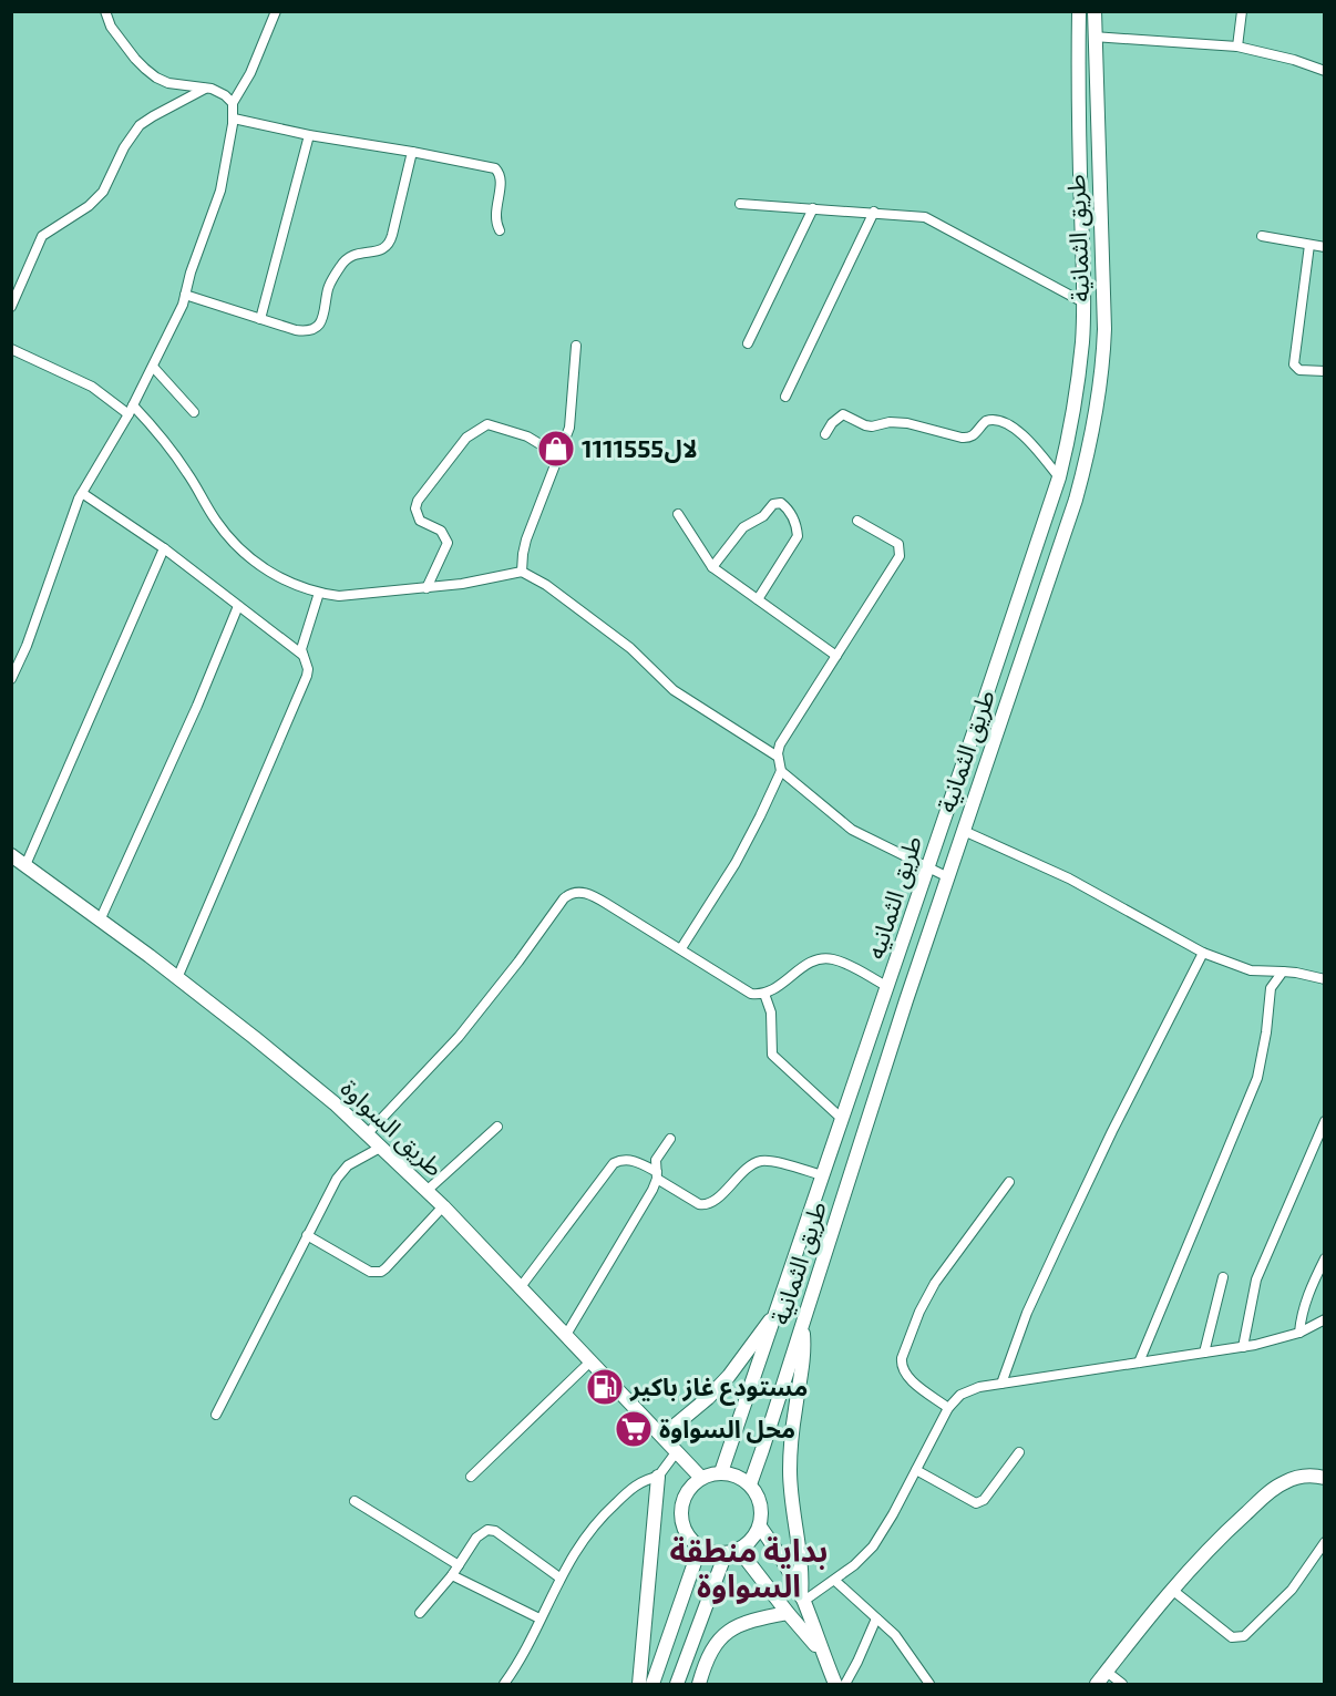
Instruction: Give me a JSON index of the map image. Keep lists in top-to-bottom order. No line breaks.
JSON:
{"streets":{"street":["طريق الثمانية","طريق الثمانيه","طريق السواوة"]},"crossings":[["طريق الثمانية","طريق الثمانيه"],["طريق الثمانية","طريق السواوة"],["طريق الثمانيه","طريق السواوة"]],"districts":["بداية منطقة السواوة"],"places":{"shop":["1111555لال"],"fuel station":["مستودع غاز باكير"],"supermarket":["محل السواوة"]}}
